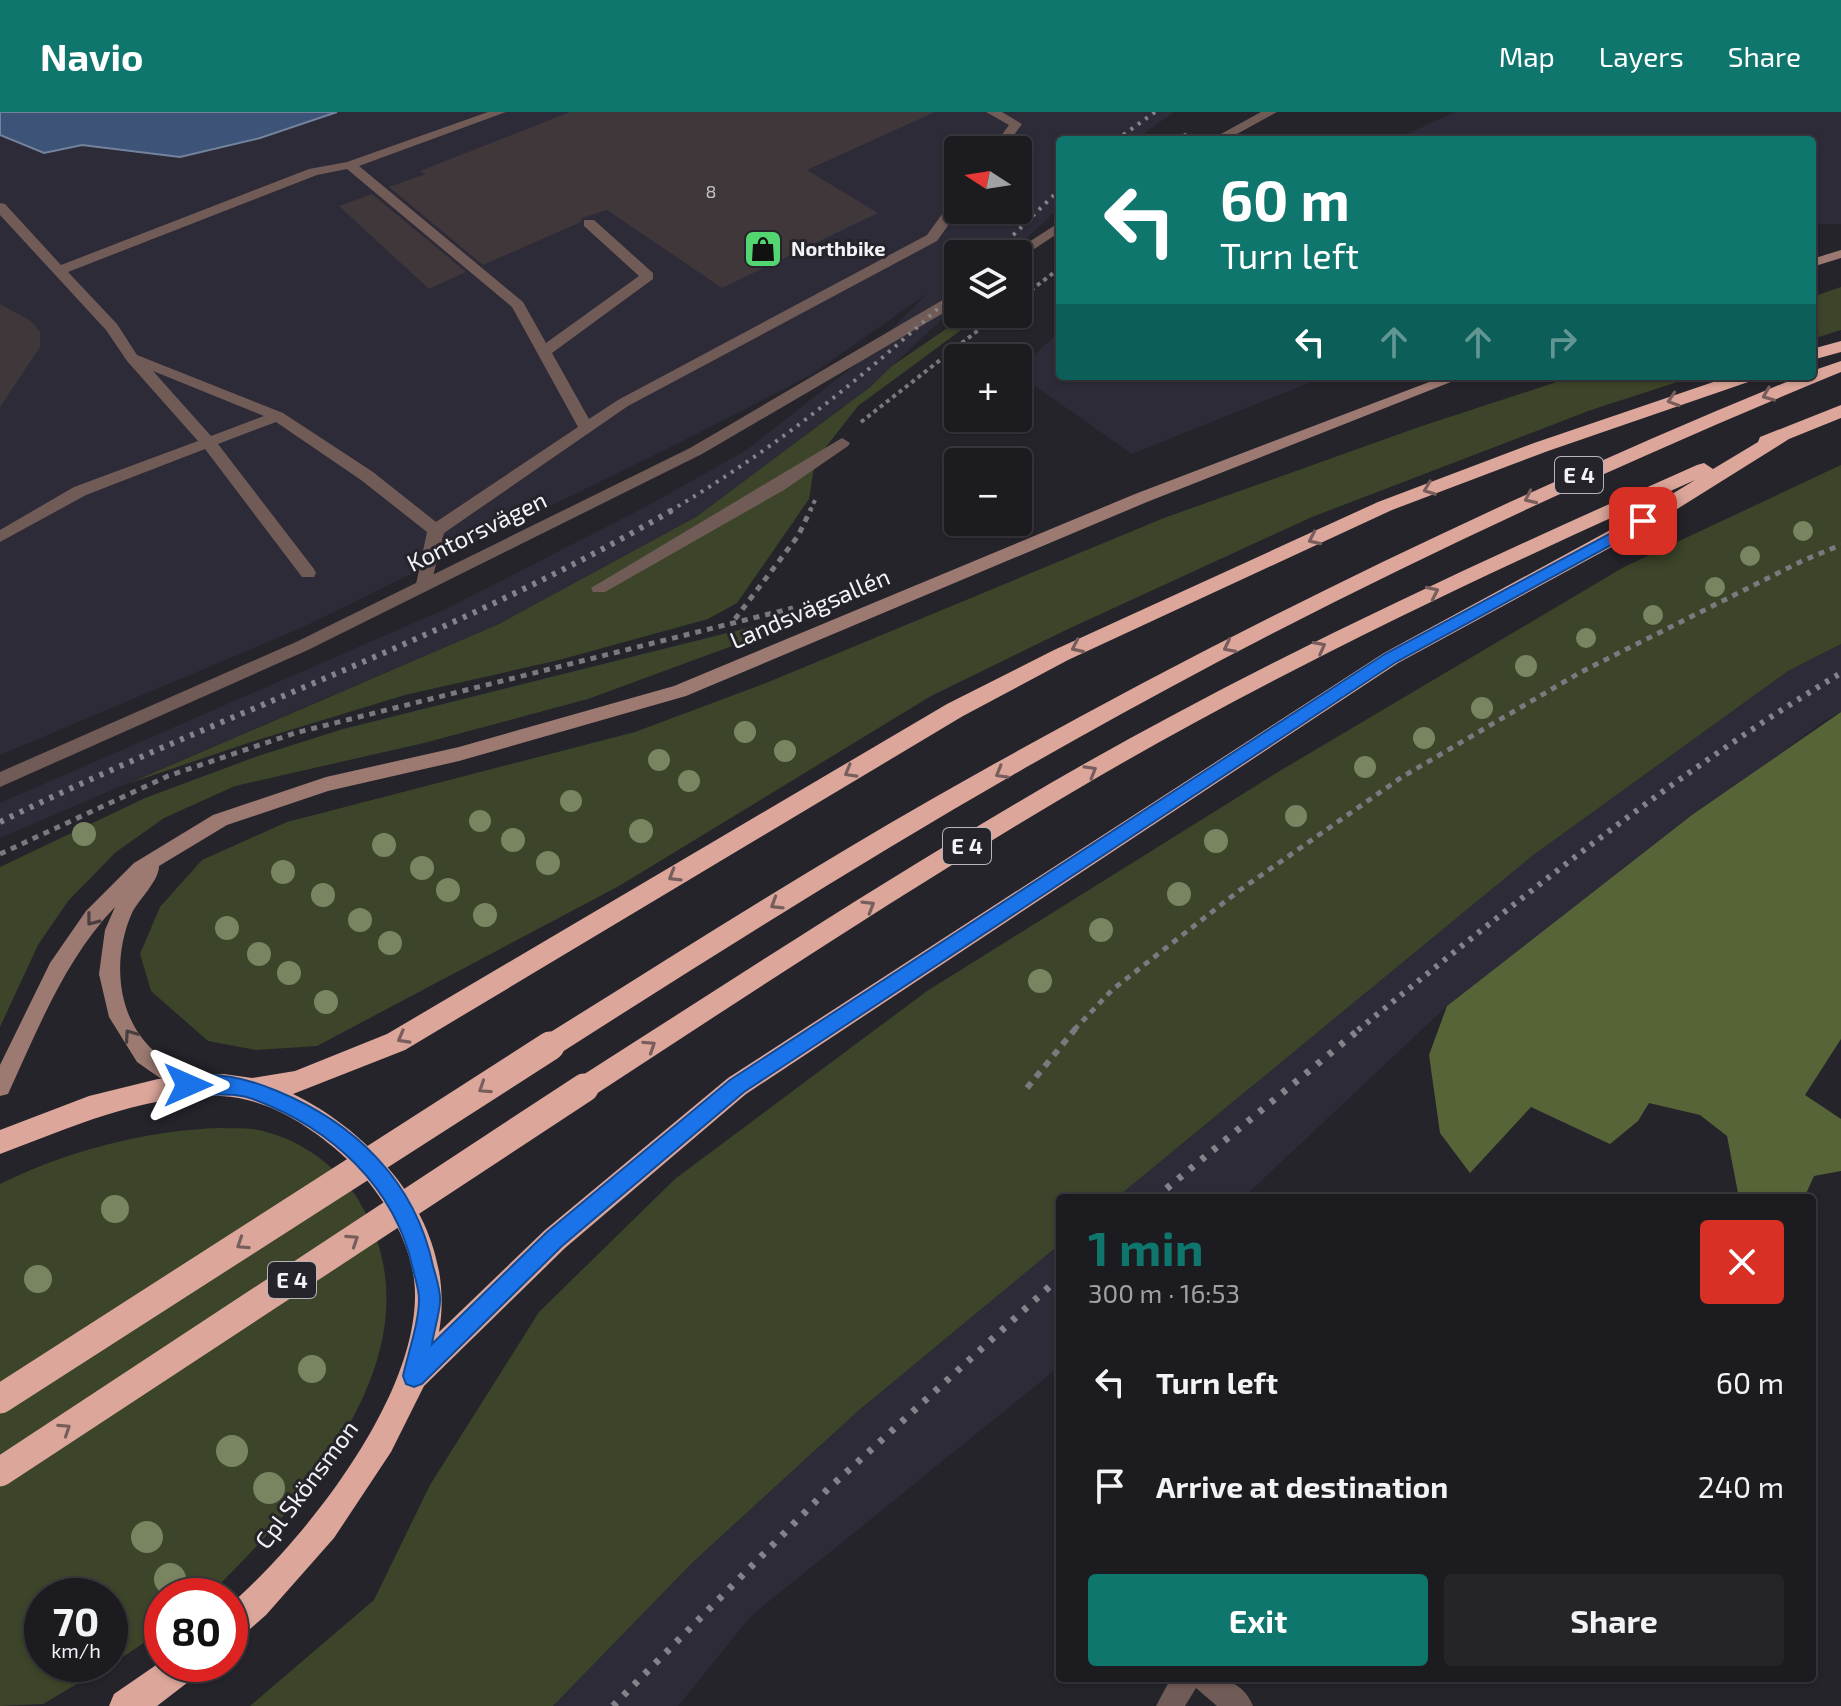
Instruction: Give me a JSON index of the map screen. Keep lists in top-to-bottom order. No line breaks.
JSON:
{"streets":{"highway":["E 4","Cpl Skönsmon"],"main road":["Landsvägsallén"],"street":["Kontorsvägen"]},"crossings":[["E 4","Cpl Skönsmon"],["Landsvägsallén","Cpl Skönsmon"]],"places":{"shop":["Northbike"]},"house_numbers":["8"],"north":"left","page":{"header":"Navio","nav":["Map","Layers","Share"],"map_buttons":["+","−"],"turn":["60 m","Turn left"],"heading":["1 min","300 m · 16:53"],"list":[{"name":"Turn left","value":"60 m"},{"name":"Arrive at destination","value":"240 m"}],"buttons":["Exit","Share"],"speed":"70 km/h","limit":"80"}}
